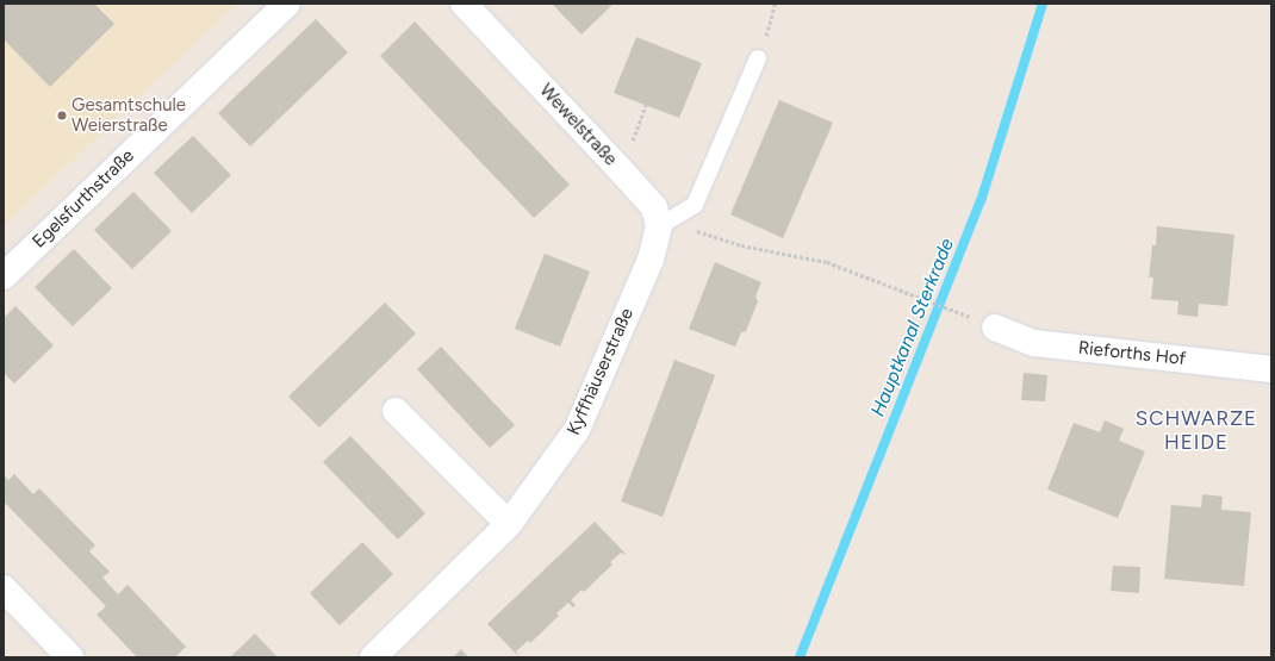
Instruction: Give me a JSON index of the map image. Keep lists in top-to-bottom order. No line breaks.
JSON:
{"streets":{"street":["Wewelstraße","Egelsfurthstraße","Rieforths Hof","Kyffhäuserstraße"]},"crossings":[["Wewelstraße","Kyffhäuserstraße"]],"districts":["SCHWARZE HEIDE"],"water":["Hauptkanal Sterkrade"],"places":["Gesamtschule Weierstraße"]}
